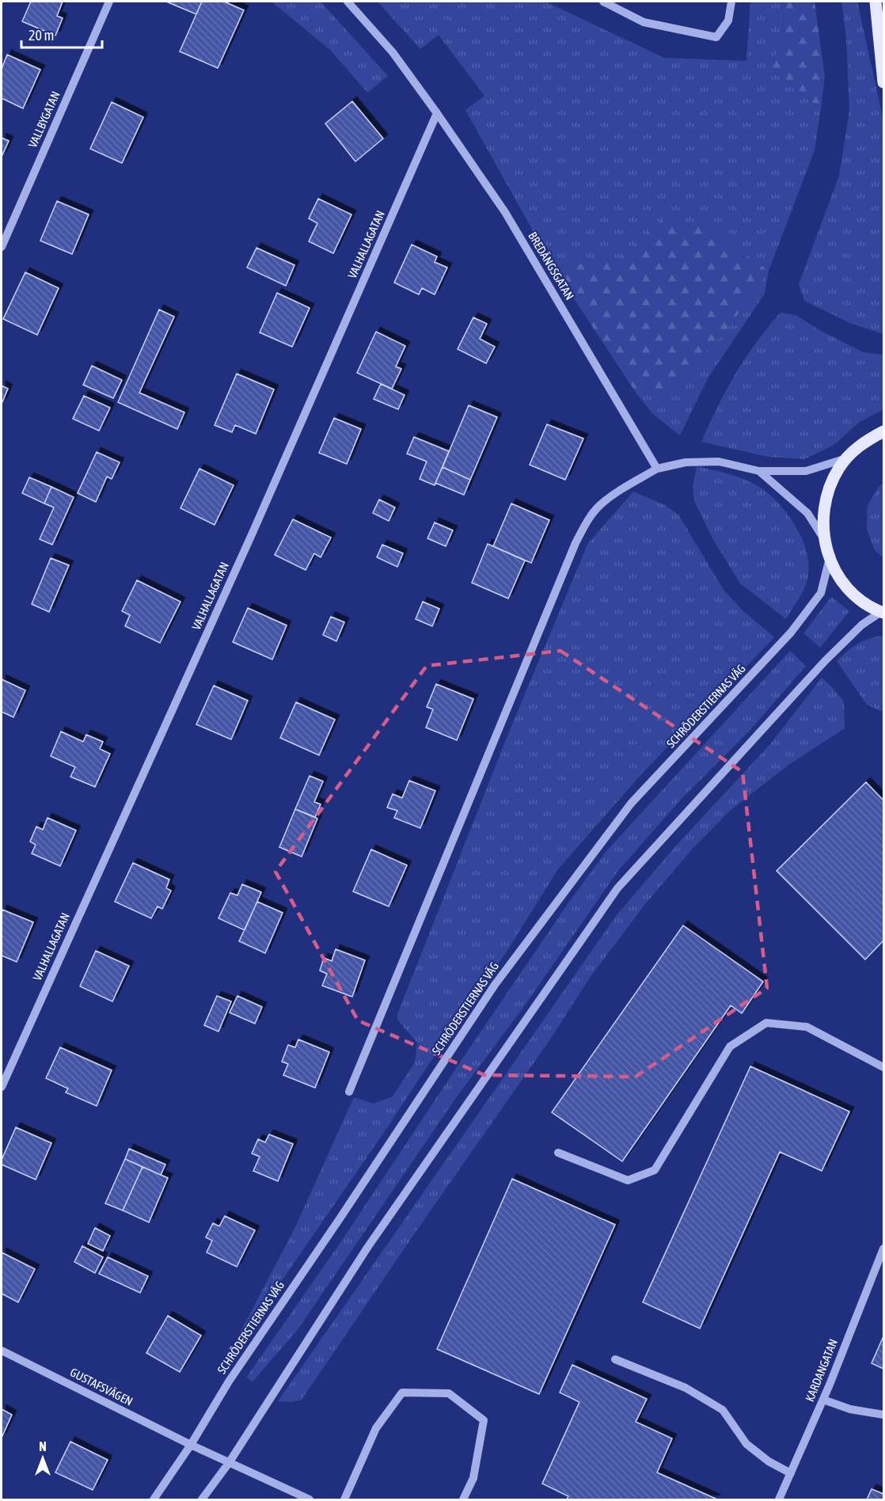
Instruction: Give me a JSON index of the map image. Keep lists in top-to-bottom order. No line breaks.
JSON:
{"streets":{"street":["VALLBYGATAN","VALHALLAGATAN","BREDÄNGSGATAN","SCHRÖDERSTIERNAS VÄG","KARDANGATAN","GUSTAFSVÄGEN"]},"crossings":[["VALHALLAGATAN","BREDÄNGSGATAN"],["SCHRÖDERSTIERNAS VÄG","GUSTAFSVÄGEN"]],"scale_bar":"20 m","north":"top"}
